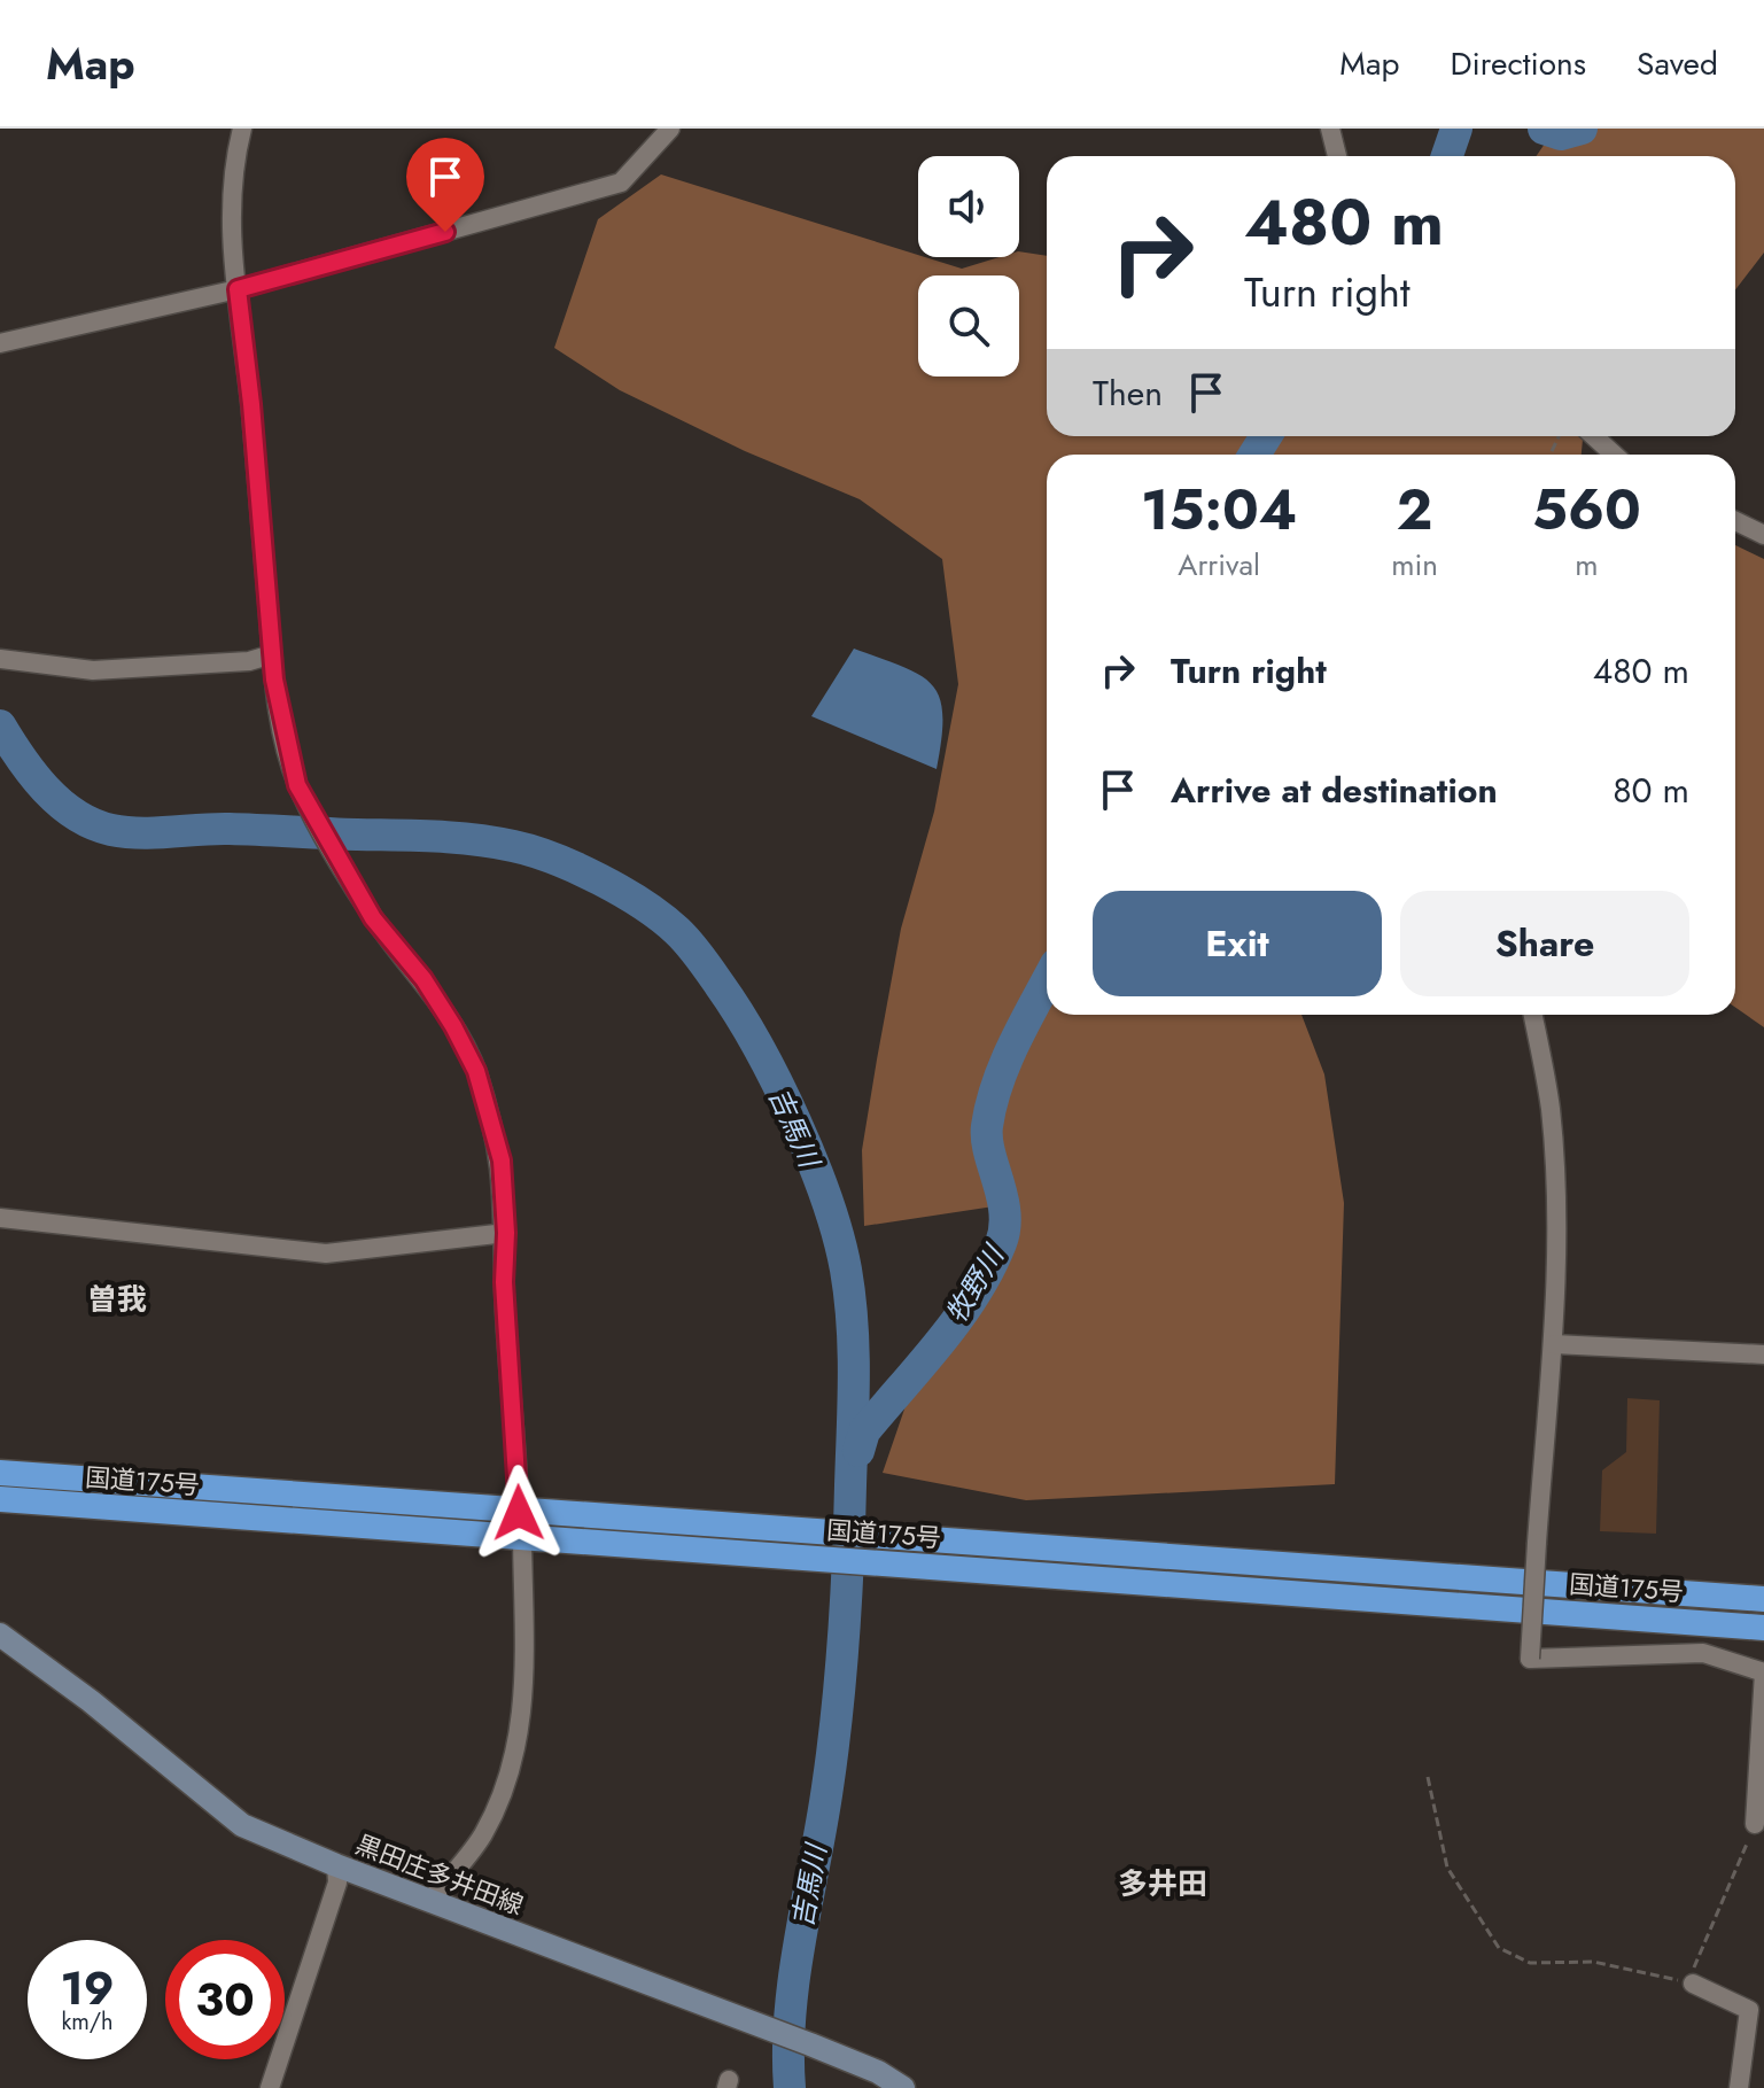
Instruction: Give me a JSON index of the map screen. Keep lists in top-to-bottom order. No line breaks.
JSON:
{"streets":{"highway":["国道175号"],"main road":["黒田庄多井田線"]},"districts":["曽我","多井田"],"water":["吉馬川","牧野川"],"page":{"header":"Map","nav":["Map","Directions","Saved"],"turn":["480 m","Turn right"],"then":"Then","eta":["15:04","Arrival","2","min","560","m"],"list":[{"name":"Turn right","value":"480 m"},{"name":"Arrive at destination","value":"80 m"}],"buttons":["Exit","Share"],"speed":"19 km/h","limit":"30"}}
